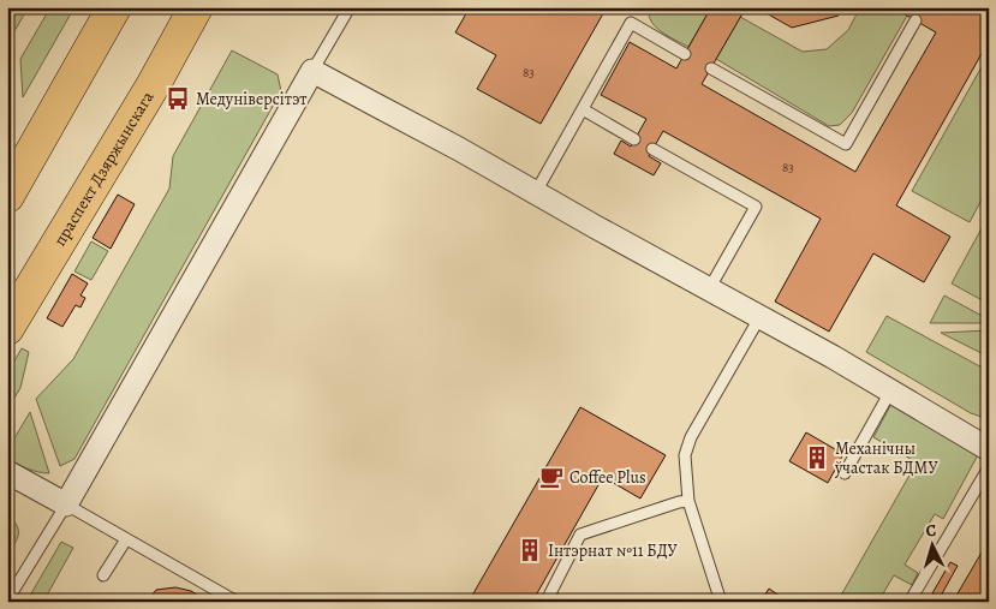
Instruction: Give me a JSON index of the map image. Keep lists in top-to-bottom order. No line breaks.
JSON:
{"streets":{"main road":["праспект Дзяржынскага"]},"places":{"bus stop":["Медуніверсітэт"],"building":["Механічны ўчастак БДМУ","Інтэрнат №11 БДУ"],"cafe":["Coffee Plus"]},"house_numbers":["83","83"],"north":"top"}
